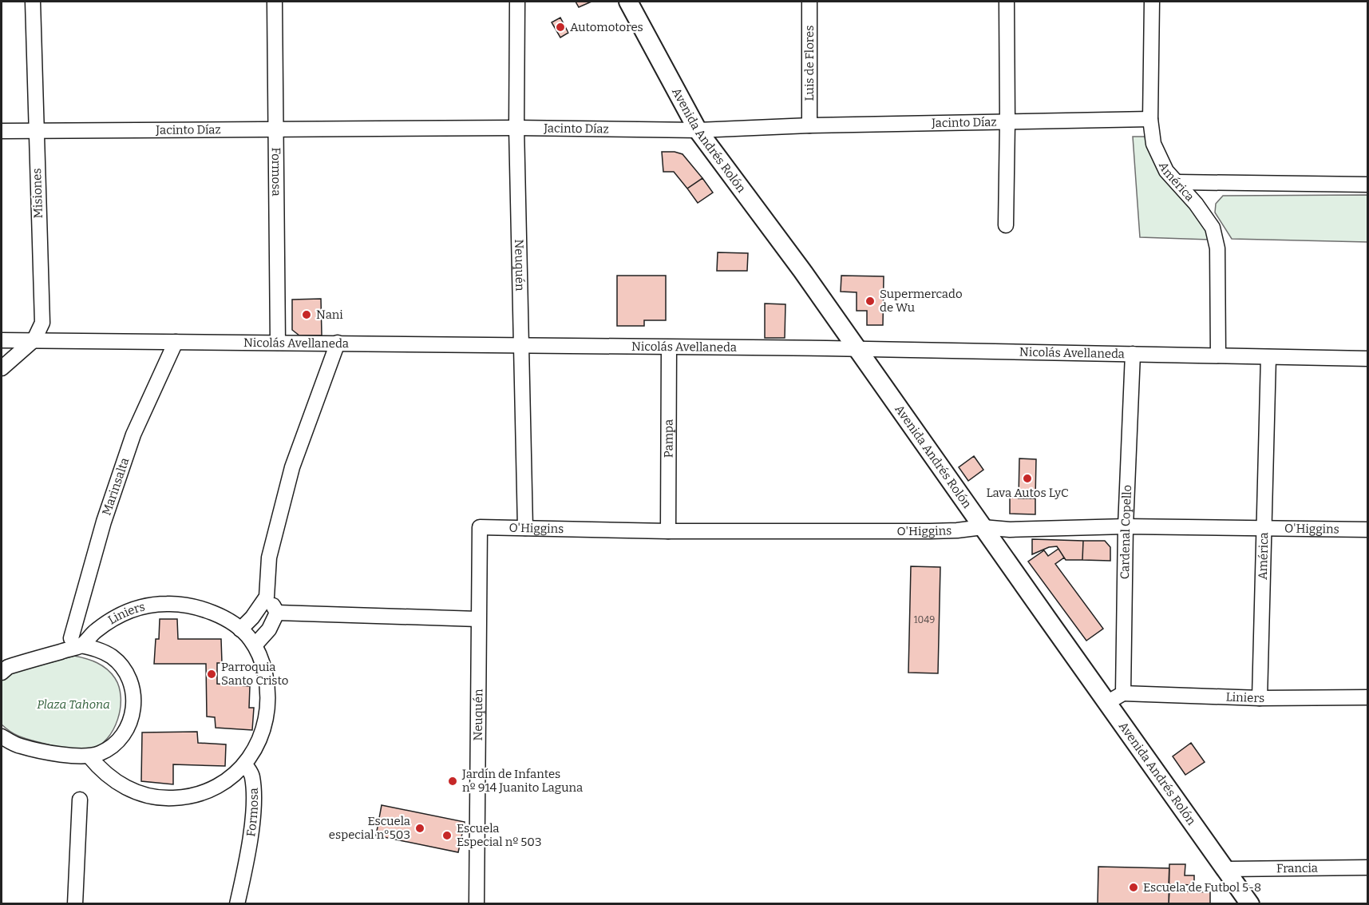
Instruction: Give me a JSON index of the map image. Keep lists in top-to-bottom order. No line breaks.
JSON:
{"streets":{"main road":["Avenida Andrés Rolón"],"street":["Luis de Flores","Jacinto Díaz","Formosa","América","Misiones","Neuquén","Nicolás Avellaneda","Pampa","Marinsalta","O'Higgins","Cardenal Copello","Liniers","Francia"]},"crossings":[["Luis de Flores","Jacinto Díaz"],["Jacinto Díaz","Avenida Andrés Rolón"],["Jacinto Díaz","Formosa"],["Jacinto Díaz","América"],["Jacinto Díaz","Misiones"],["Jacinto Díaz","Neuquén"],["Avenida Andrés Rolón","Nicolás Avellaneda"],["Avenida Andrés Rolón","O'Higgins"],["Avenida Andrés Rolón","Francia"],["Formosa","Nicolás Avellaneda"],["América","Nicolás Avellaneda"],["América","O'Higgins"],["América","Liniers"],["Misiones","Nicolás Avellaneda"],["Neuquén","Nicolás Avellaneda"],["Neuquén","O'Higgins"],["Nicolás Avellaneda","Pampa"],["Nicolás Avellaneda","Marinsalta"],["Nicolás Avellaneda","Cardenal Copello"],["Pampa","O'Higgins"],["Marinsalta","Liniers"],["O'Higgins","Cardenal Copello"],["Cardenal Copello","Liniers"]],"parks":["Plaza Tahona"],"places":["Automotores","Supermercado de Wu","Nani","Lava Autos LyC","Parroquia Santo Cristo","Jardín de Infantes nº 914 Juanito Laguna","Escuela especial n°503","Escuela Especial nº 503","Escuela de Futbol 5-8"],"house_numbers":["1049"]}
